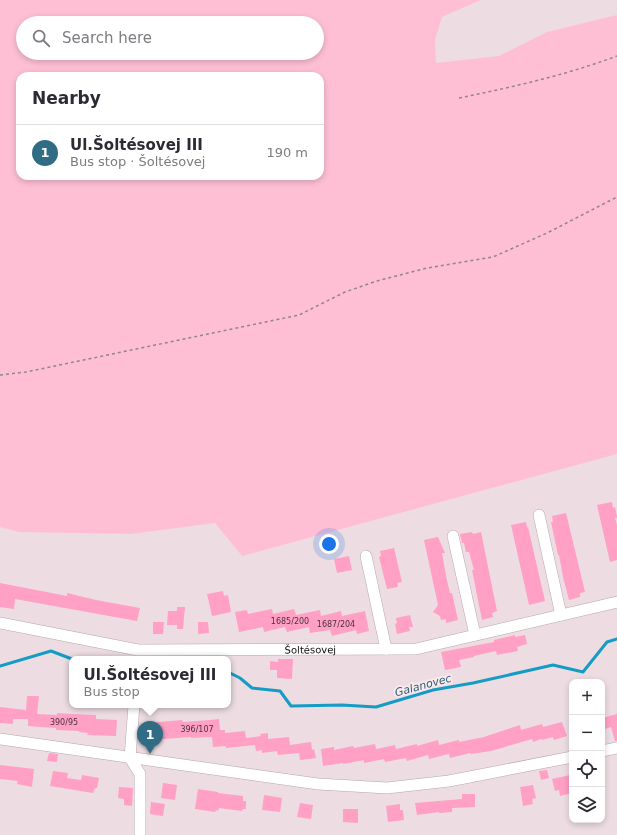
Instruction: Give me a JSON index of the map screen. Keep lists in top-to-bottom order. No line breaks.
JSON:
{"streets":{"street":["Šoltésovej"]},"water":["Galanovec"],"house_numbers":["1685/200","1687/204","390/95","396/107"],"page":{"search":"Search here","heading":"Nearby","list":[{"mark":"1","name":"Ul.Šoltésovej III","note":"Bus stop · Šoltésovej","value":"190 m"}],"popup":["Ul.Šoltésovej III","Bus stop"],"map_buttons":["+","−"],"pins":"1"}}
